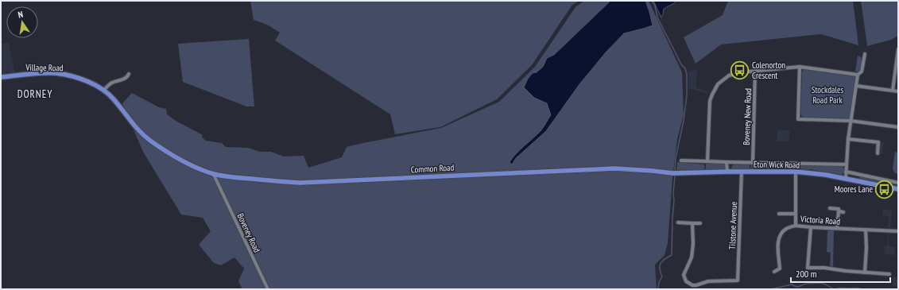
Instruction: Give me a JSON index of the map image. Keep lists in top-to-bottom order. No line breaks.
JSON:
{"streets":{"main road":["Village Road","Eton Wick Road","Common Road"],"street":["Boveney New Road","Victoria Road","Tilstone Avenue","Boveney Road"]},"crossings":[["Village Road","Common Road"],["Eton Wick Road","Common Road"],["Eton Wick Road","Victoria Road"],["Eton Wick Road","Tilstone Avenue"],["Common Road","Boveney Road"]],"districts":["DORNEY"],"parks":["Stockdales Road Park"],"places":{"bus stop":["Colenorton Crescent","Moores Lane"]},"scale_bar":"200 m","north":"top"}
